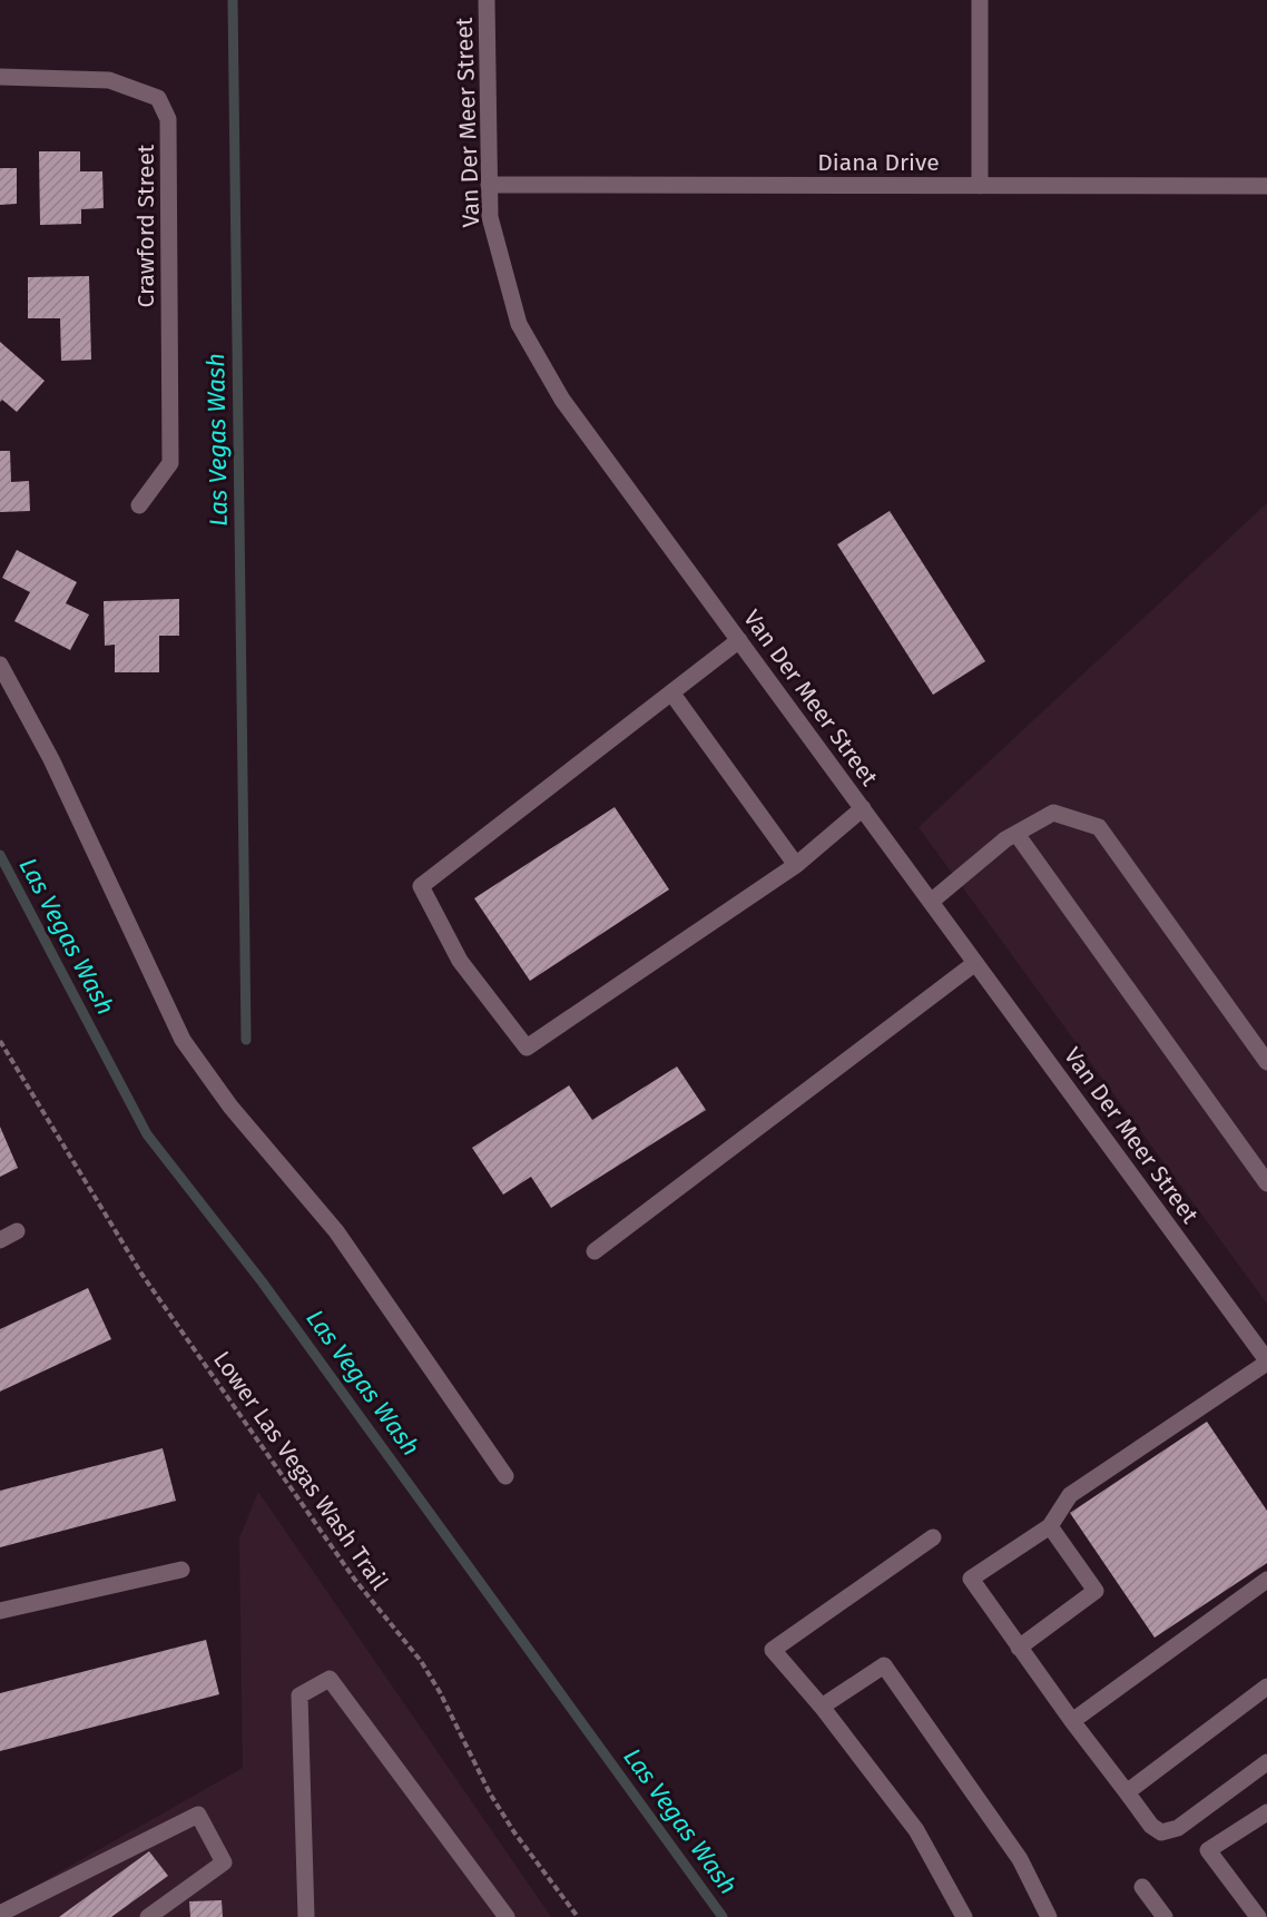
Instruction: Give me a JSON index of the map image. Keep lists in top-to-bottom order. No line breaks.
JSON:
{"streets":{"street":["Van Der Meer Street","Diana Drive","Crawford Street"],"path":["Lower Las Vegas Wash Trail"]},"crossings":[["Van Der Meer Street","Diana Drive"]],"water":["Las Vegas Wash"]}
